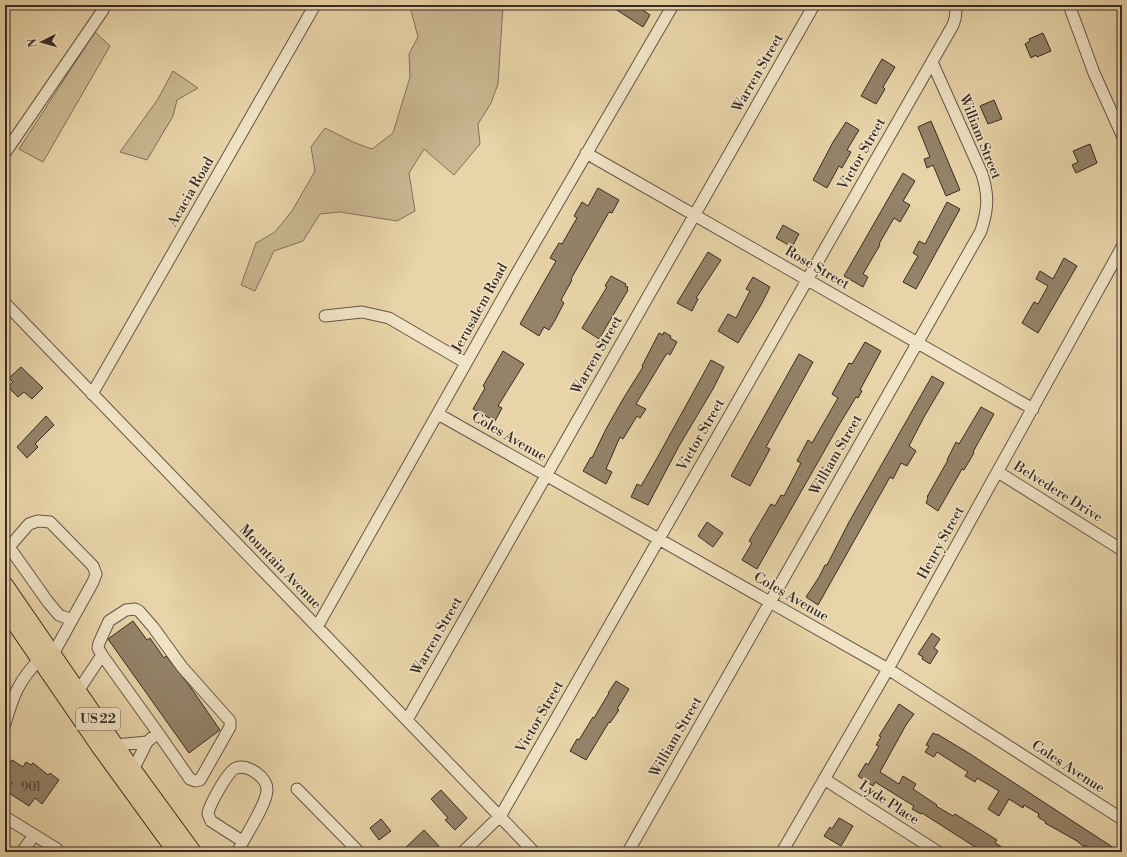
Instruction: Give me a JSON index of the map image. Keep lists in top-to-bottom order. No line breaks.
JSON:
{"streets":{"highway":["US 22"],"street":["Warren Street","William Street","Victor Street","Acacia Road","Rose Street","Jerusalem Road","Coles Avenue","Belvedere Drive","Henry Street","Mountain Avenue","Lyde Place"]},"crossings":[["Warren Street","Rose Street"],["Warren Street","Coles Avenue"],["Warren Street","Mountain Avenue"],["William Street","Victor Street"],["William Street","Rose Street"],["William Street","Coles Avenue"],["Victor Street","Rose Street"],["Victor Street","Coles Avenue"],["Victor Street","Mountain Avenue"],["Acacia Road","Mountain Avenue"],["Rose Street","Jerusalem Road"],["Rose Street","Henry Street"],["Jerusalem Road","Coles Avenue"],["Jerusalem Road","Mountain Avenue"],["Coles Avenue","Henry Street"],["Belvedere Drive","Henry Street"],["Henry Street","Lyde Place"]],"house_numbers":["901"],"north":"left"}
